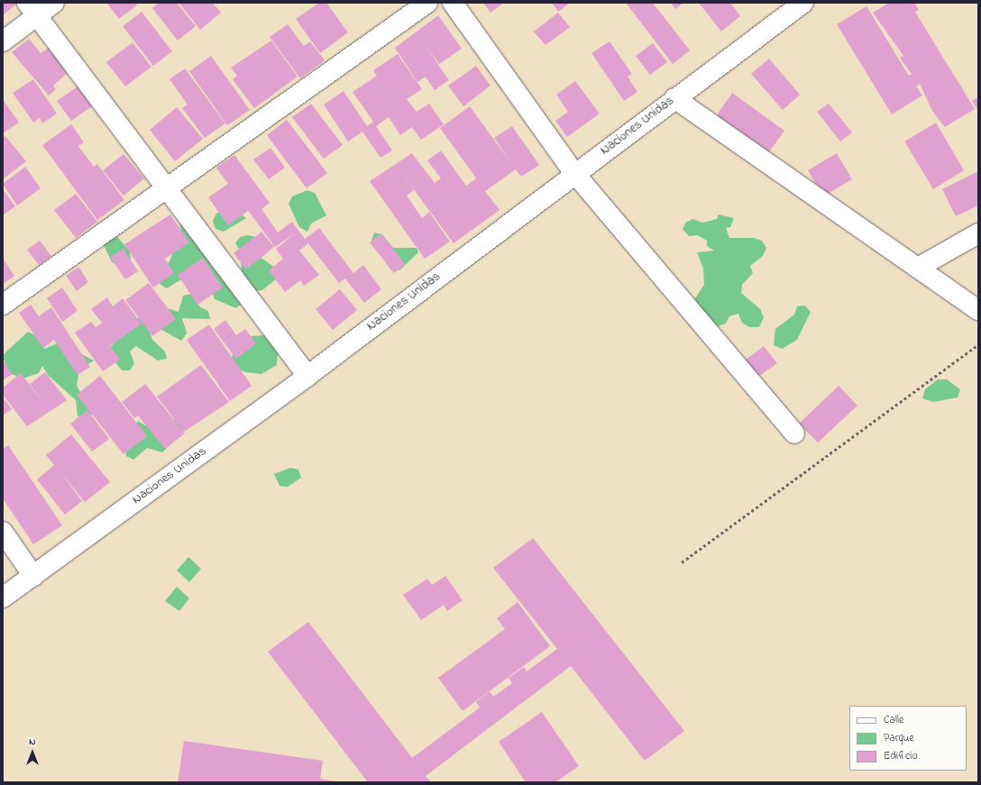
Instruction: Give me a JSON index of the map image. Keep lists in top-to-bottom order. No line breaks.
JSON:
{"streets":{"street":["Naciones Unidas"]},"legend":["Calle","Parque","Edificio"],"north":"top"}
